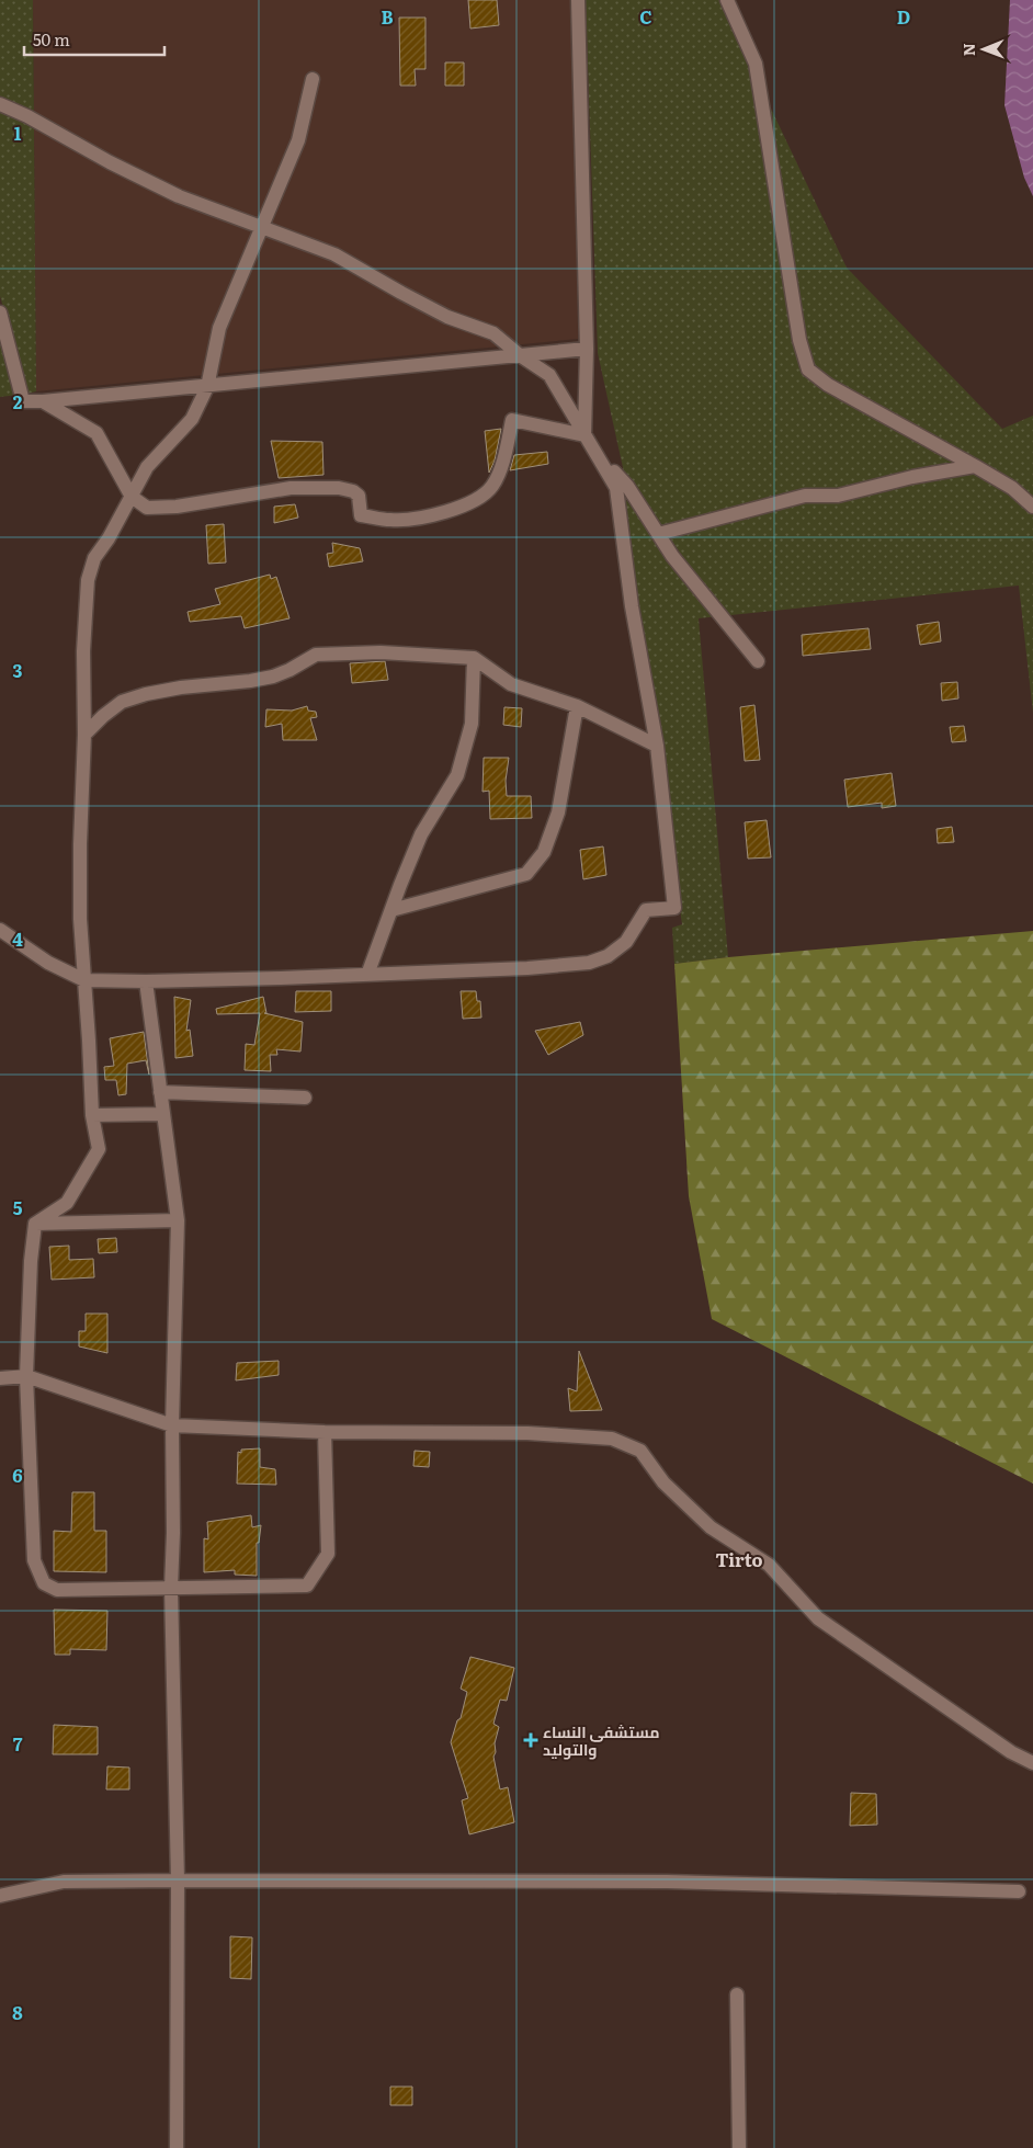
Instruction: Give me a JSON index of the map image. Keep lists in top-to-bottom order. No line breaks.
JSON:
{"districts":["Tirto"],"places":{"health":["مستشفى النساء والتوليد"]},"scale_bar":"50 m","north":"left","grid":{"columns":["B","C","D"],"rows":["1","2","3","4","5","6","7","8"]}}
